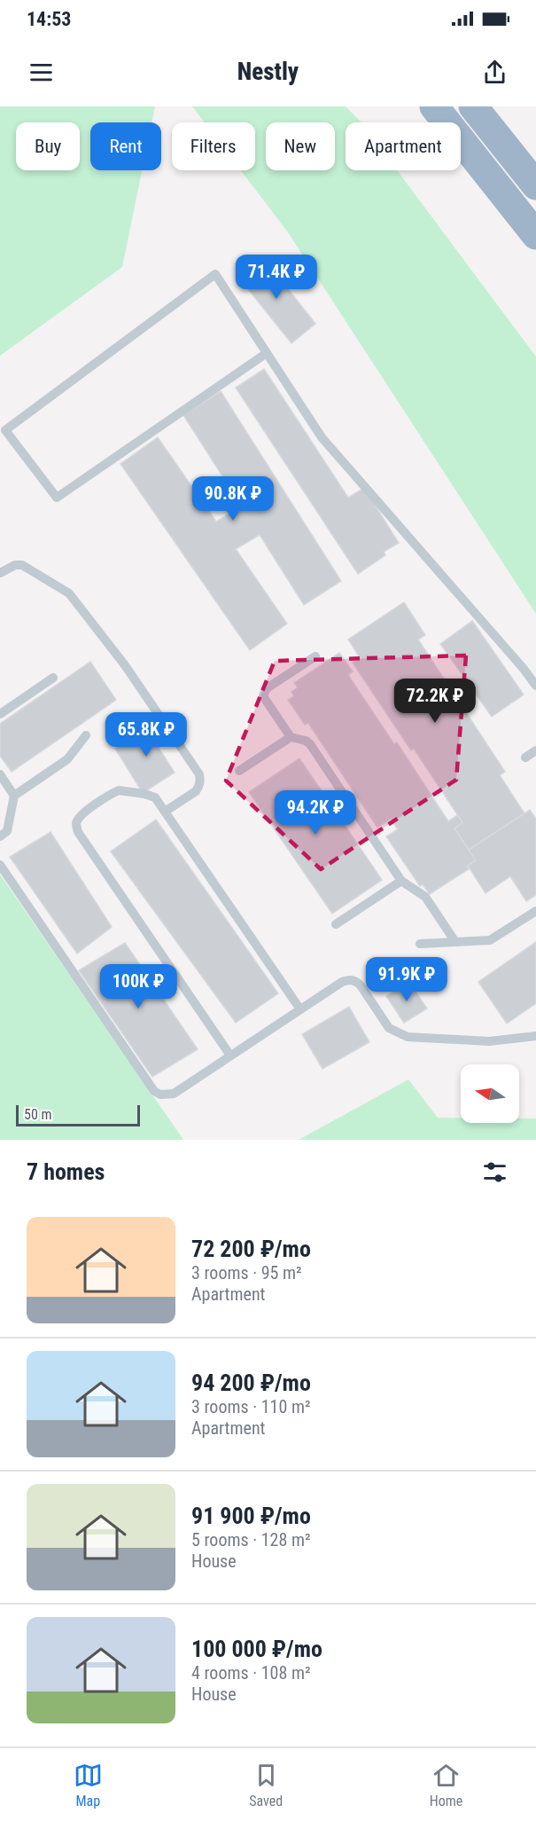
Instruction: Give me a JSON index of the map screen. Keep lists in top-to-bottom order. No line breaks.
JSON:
{"scale_bar":"50 m","north":"left","page":{"status":"14:53","header":"Nestly","chip":["Buy","Rent","Filters","New","Apartment"],"price":["71.4K ₽","90.8K ₽","72.2K ₽","65.8K ₽","94.2K ₽","91.9K ₽","100K ₽"],"scale":"50 m","heading":"7 homes","list":[{"name":"72 200 ₽/mo","note":"3 rooms · 95 m² · Apartment"},{"name":"94 200 ₽/mo","note":"3 rooms · 110 m² · Apartment"},{"name":"91 900 ₽/mo","note":"5 rooms · 128 m² · House"},{"name":"100 000 ₽/mo","note":"4 rooms · 108 m² · House"}],"tabs":["Map","Saved","Home"]}}
